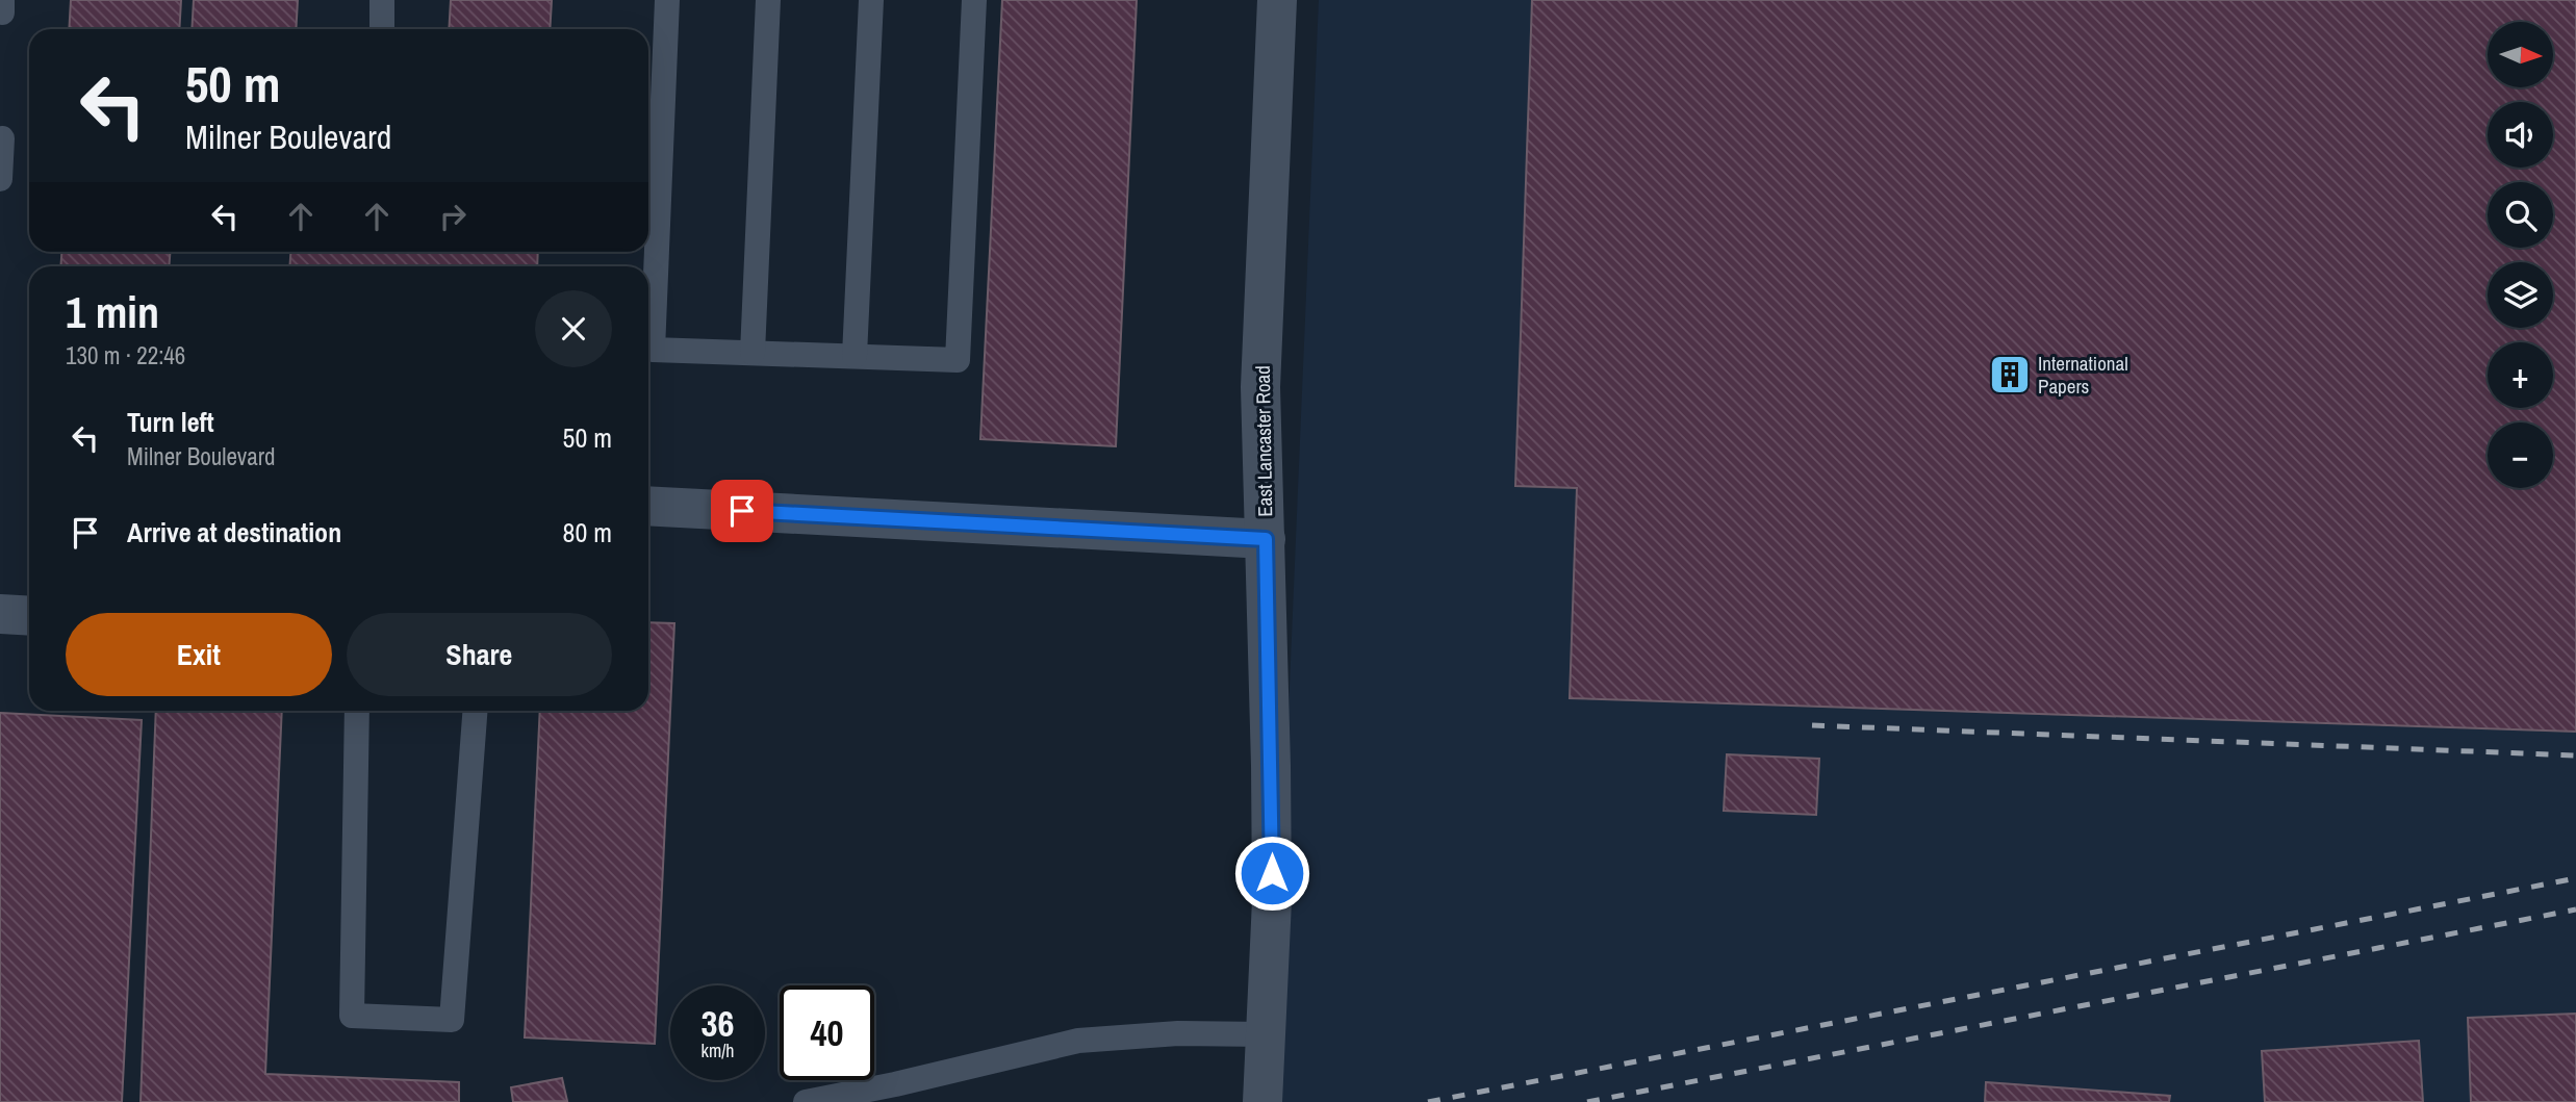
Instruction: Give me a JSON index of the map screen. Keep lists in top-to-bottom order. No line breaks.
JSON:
{"streets":{"street":["East Lancaster Road"]},"places":{"building":["International Papers"]},"north":"right","page":{"map_buttons":["+","−"],"turn":["50 m","Milner Boulevard"],"heading":["1 min","130 m · 22:46"],"list":[{"name":"Turn left","note":"Milner Boulevard","value":"50 m"},{"name":"Arrive at destination","value":"80 m"}],"buttons":["Exit","Share"],"speed":"36 km/h","limit":"40"}}
